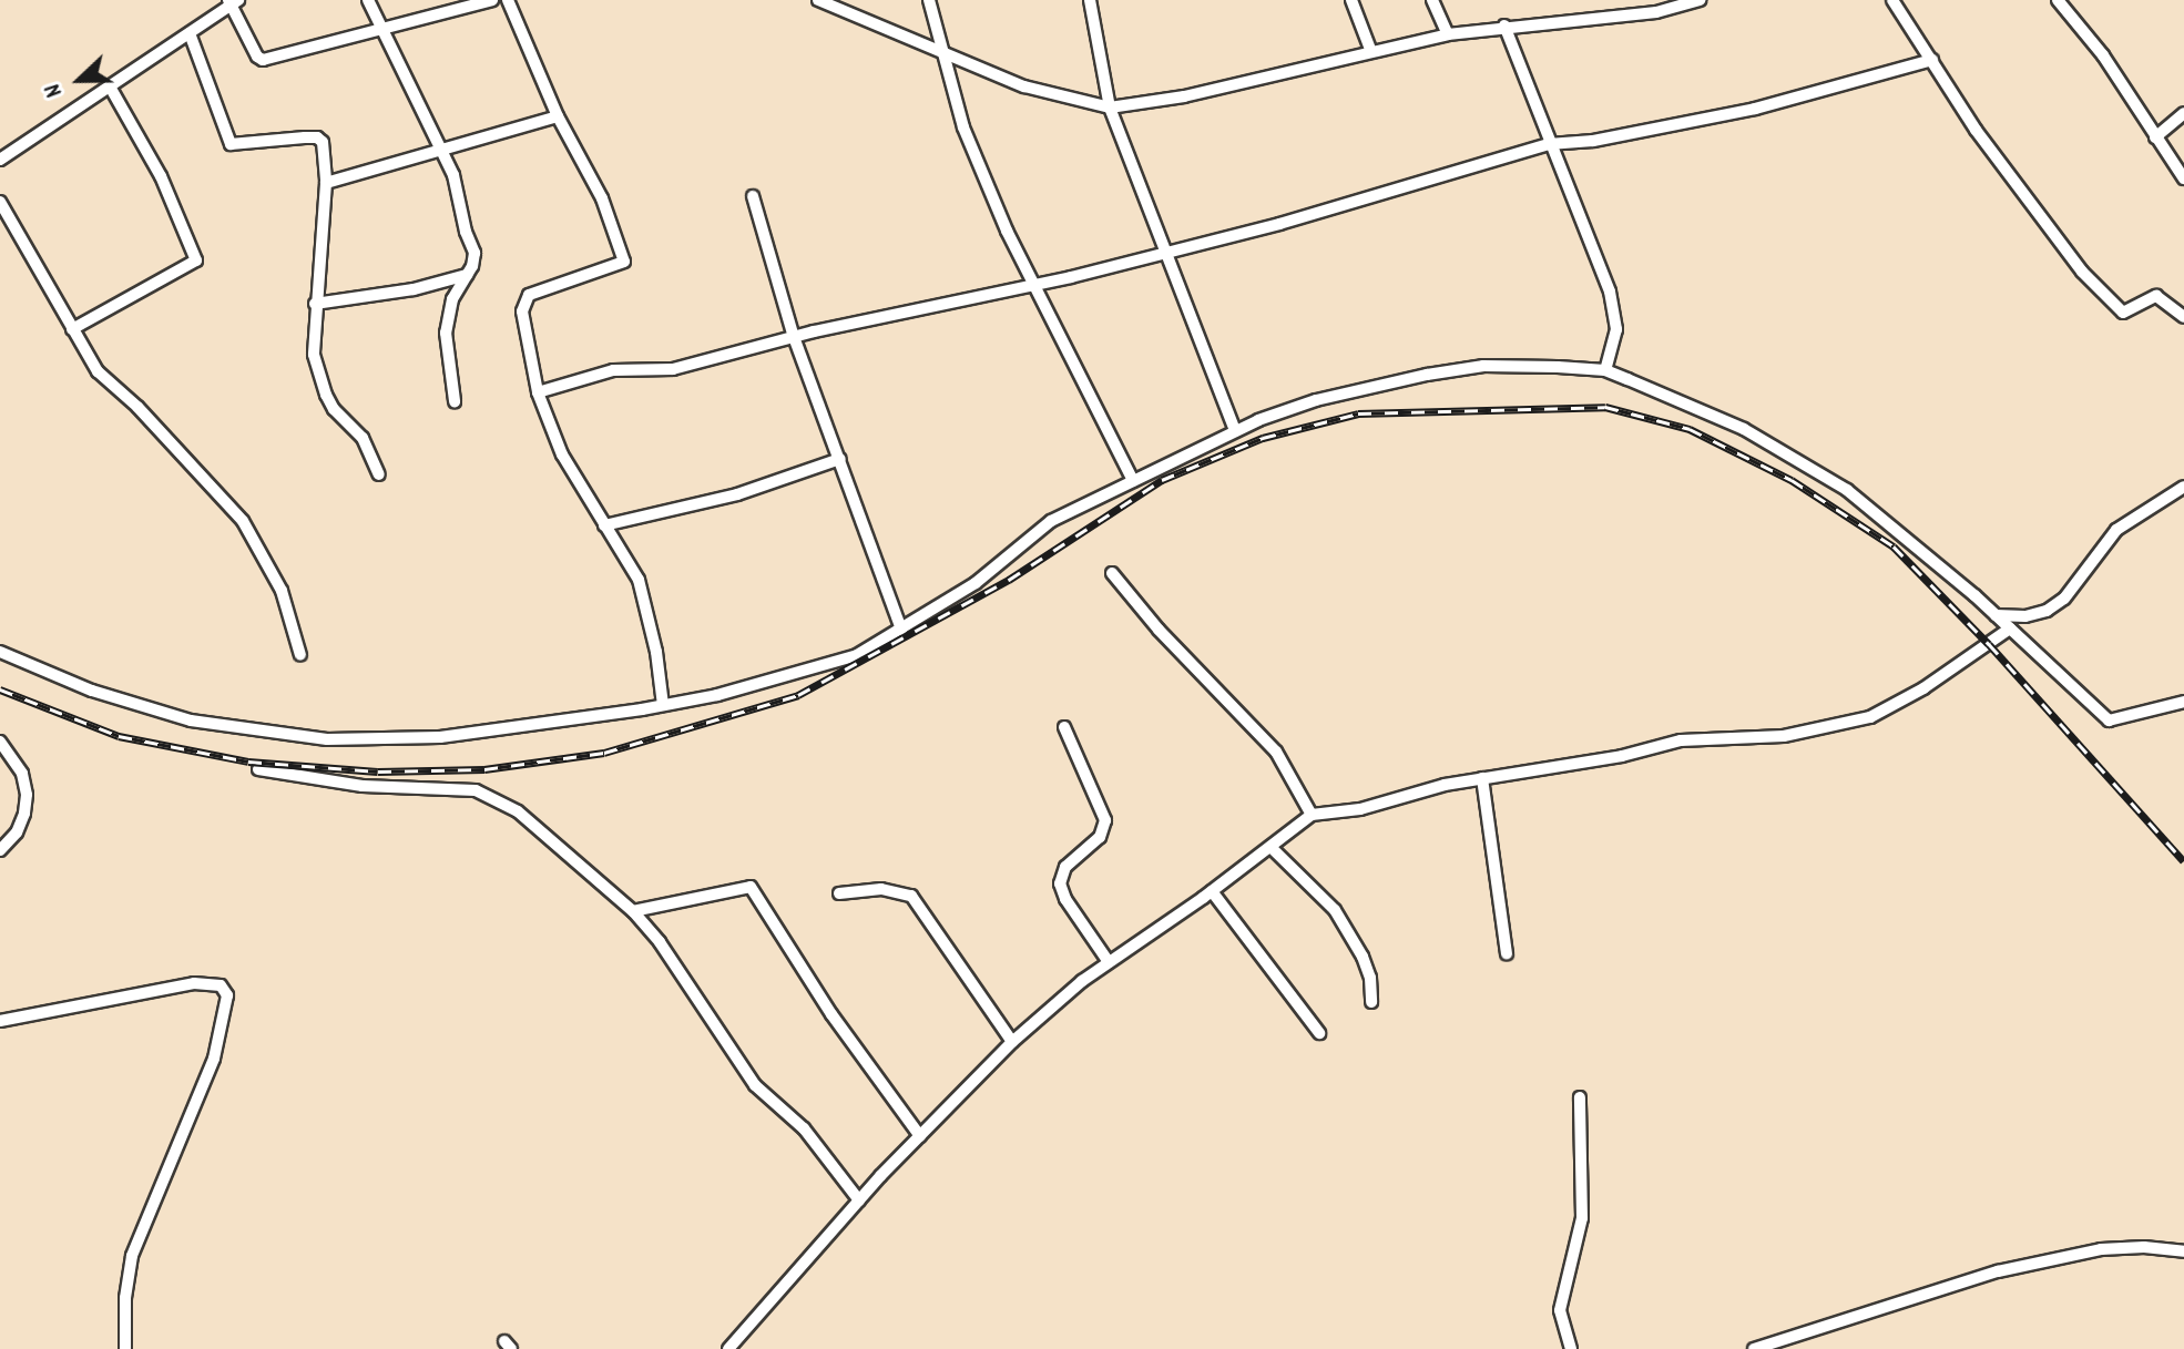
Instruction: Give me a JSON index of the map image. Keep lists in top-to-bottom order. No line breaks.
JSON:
{"north":"left"}
